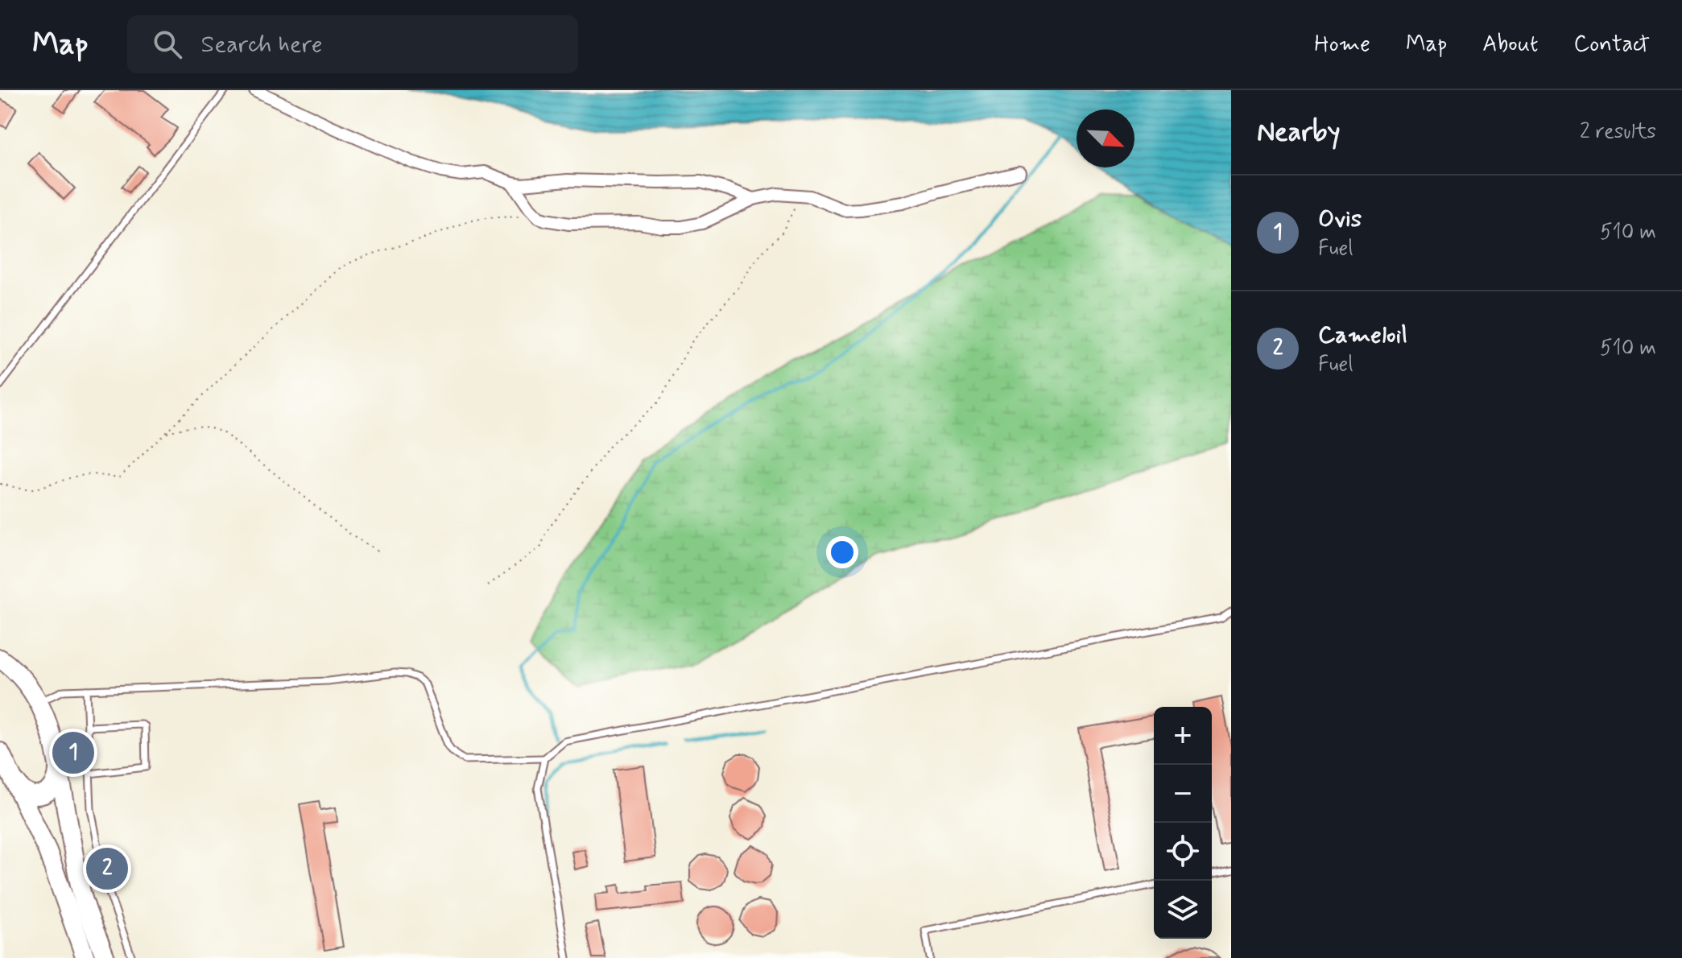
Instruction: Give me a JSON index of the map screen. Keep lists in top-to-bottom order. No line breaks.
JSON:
{"north":"bottom right","page":{"header":"Map","search":"Search here","nav":["Home","Map","About","Contact"],"heading":["Nearby","2 results"],"list":[{"mark":"1","name":"Ovis","note":"Fuel","value":"510 m"},{"mark":"2","name":"Cameloil","note":"Fuel","value":"510 m"}],"map_buttons":["+","−"],"pins":["1","2"]}}
